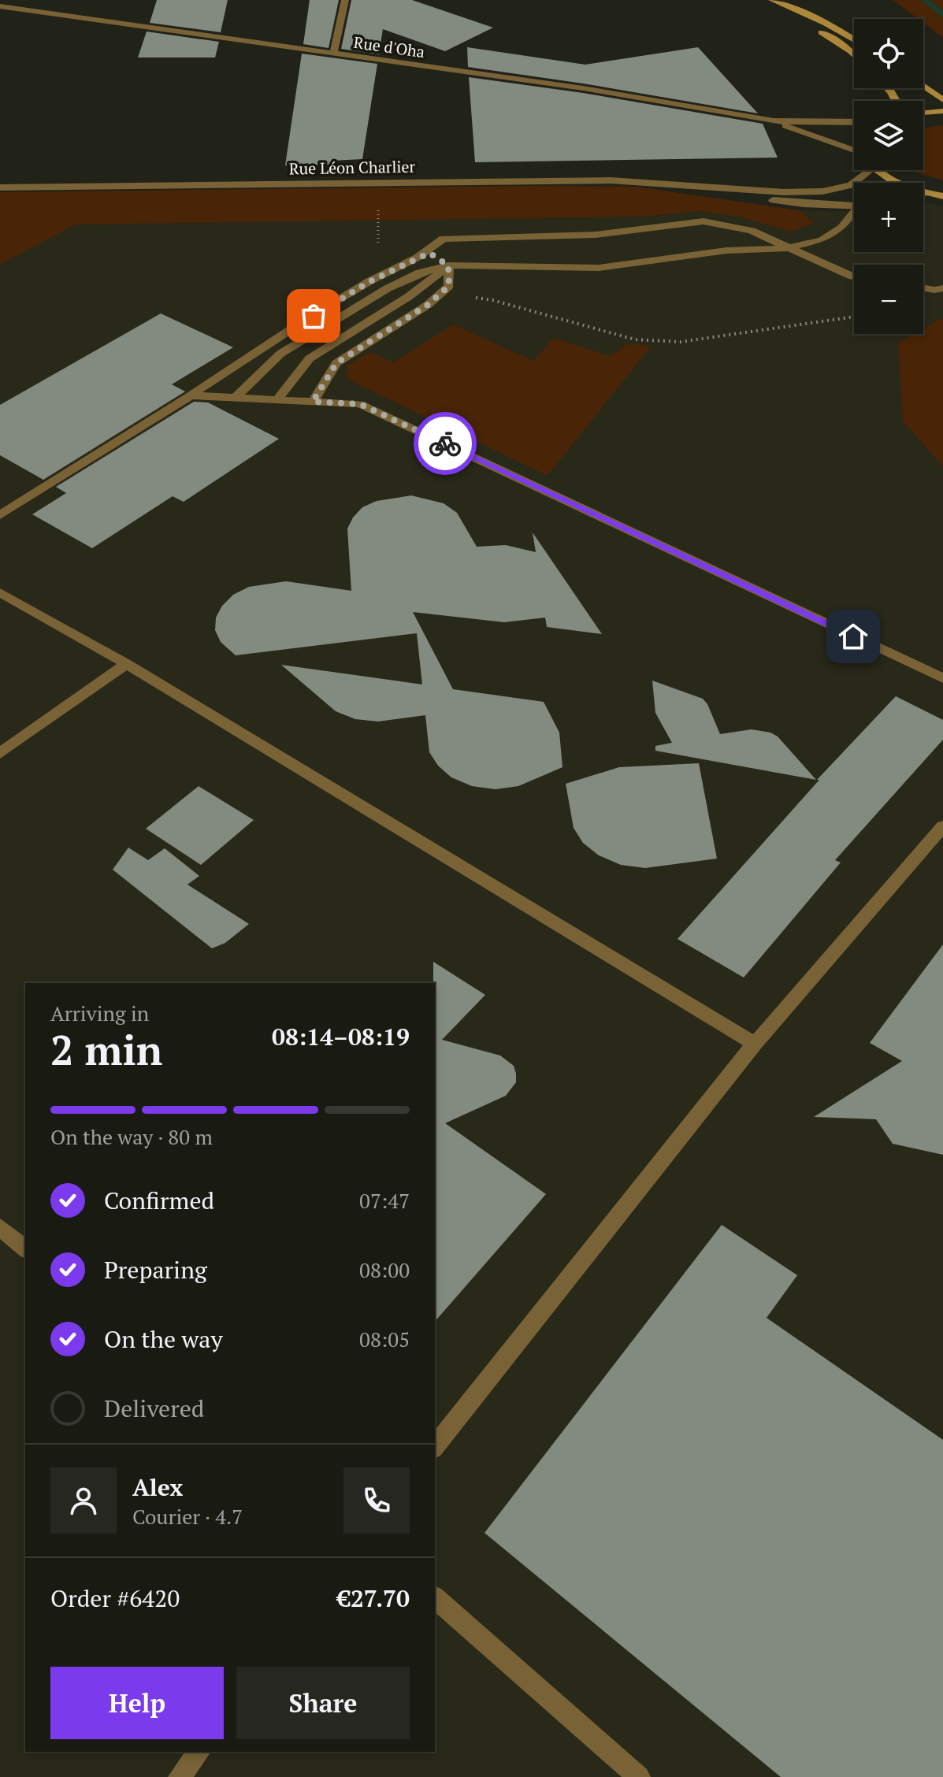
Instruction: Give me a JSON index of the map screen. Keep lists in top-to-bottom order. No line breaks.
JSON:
{"streets":{"street":["Rue d'Oha","Rue Léon Charlier"]},"page":{"map_buttons":["+","−"],"heading":["2 min","Arriving in","08:14–08:19"],"panel":["Alex","Courier · 4.7","Order #6420","€27.70"],"bar":"On the way · 80 m","list":[["Confirmed","07:47"],["Preparing","08:00"],["On the way","08:05"],"Delivered"],"buttons":["Help","Share"]}}
